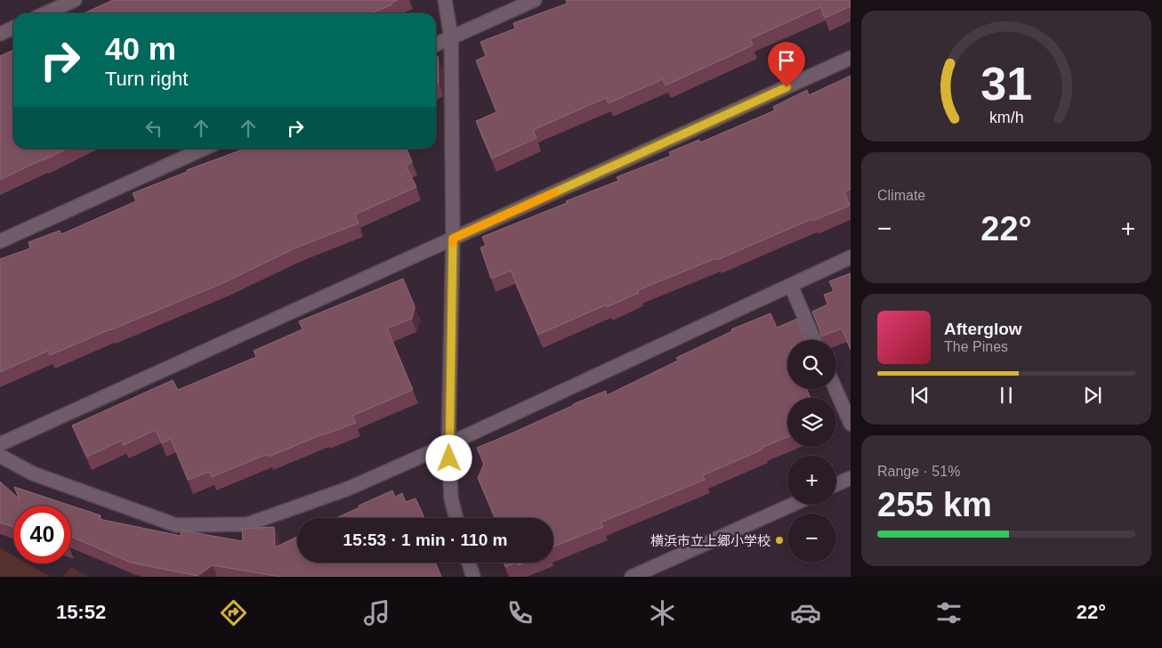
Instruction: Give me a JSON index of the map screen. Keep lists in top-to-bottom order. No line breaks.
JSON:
{"places":["横浜市立上郷小学校"],"page":{"turn":["40 m","Turn right"],"tile":["Climate",["Range · 51%","255 km"]],"heat":["−","22°","+"],"song":["Afterglow","The Pines"],"map_buttons":["+","−"],"limit":"40","trip":"15:53 · 1 min · 110 m","tabs":["15:52","22°"],"gauge":["31","km/h"]}}
